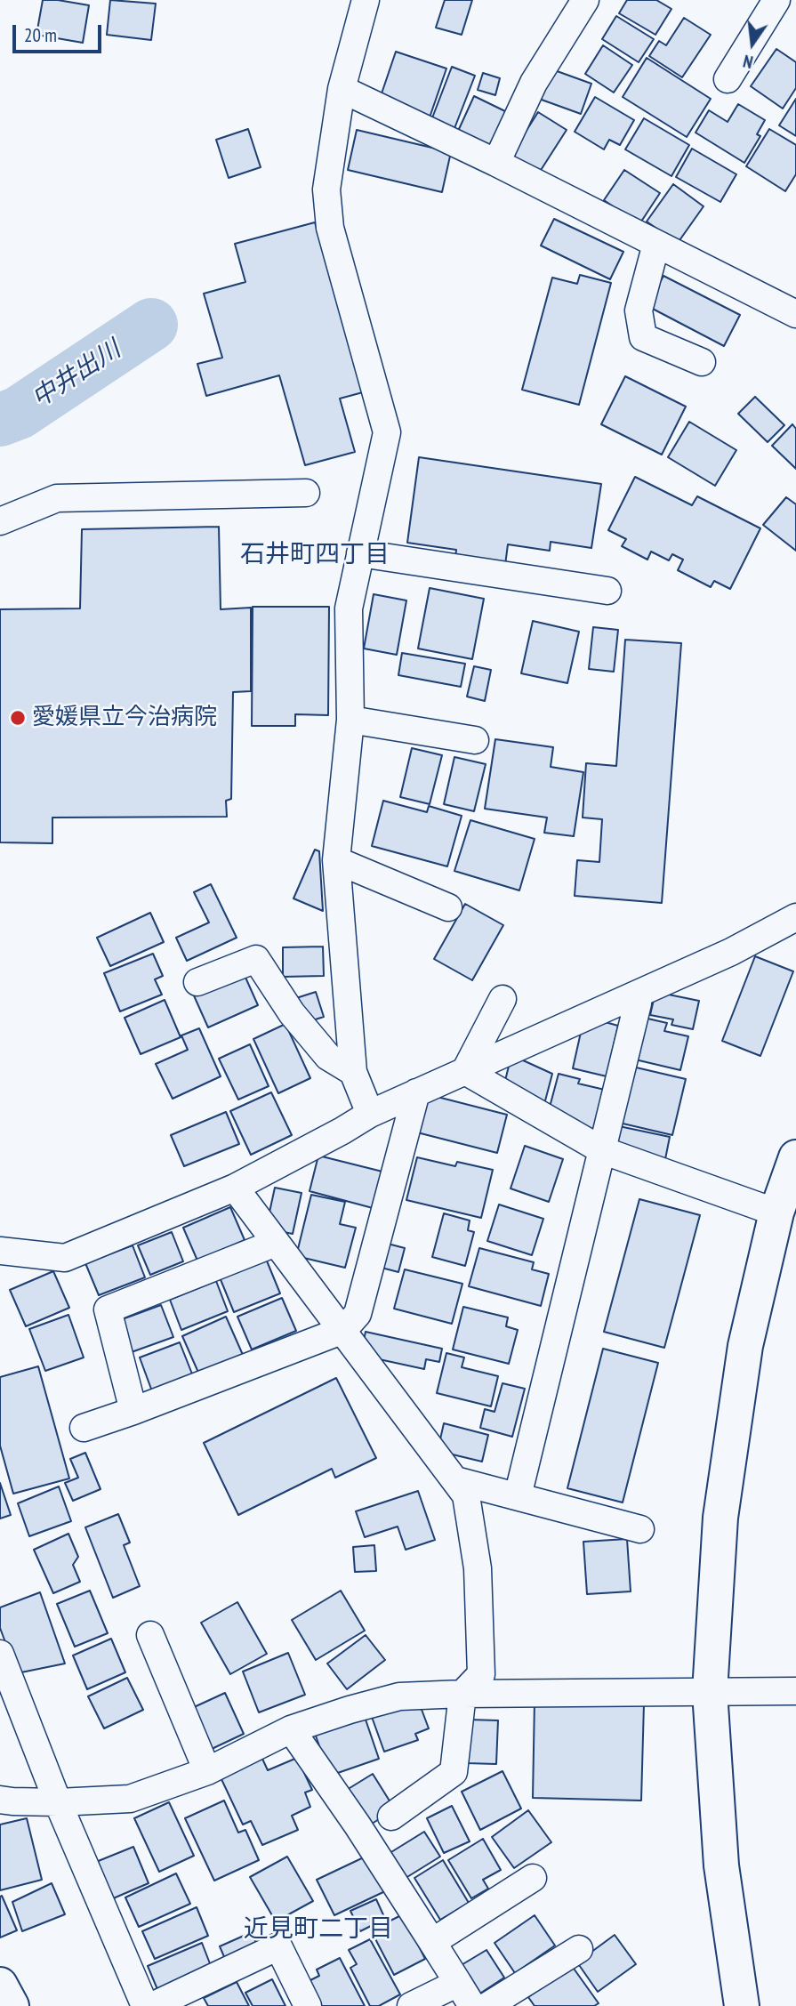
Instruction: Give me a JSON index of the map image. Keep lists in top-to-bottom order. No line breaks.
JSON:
{"districts":["石井町四丁目","近見町二丁目"],"water":["中井出川"],"places":["愛媛県立今治病院"],"scale_bar":"20 m","north":"bottom"}
